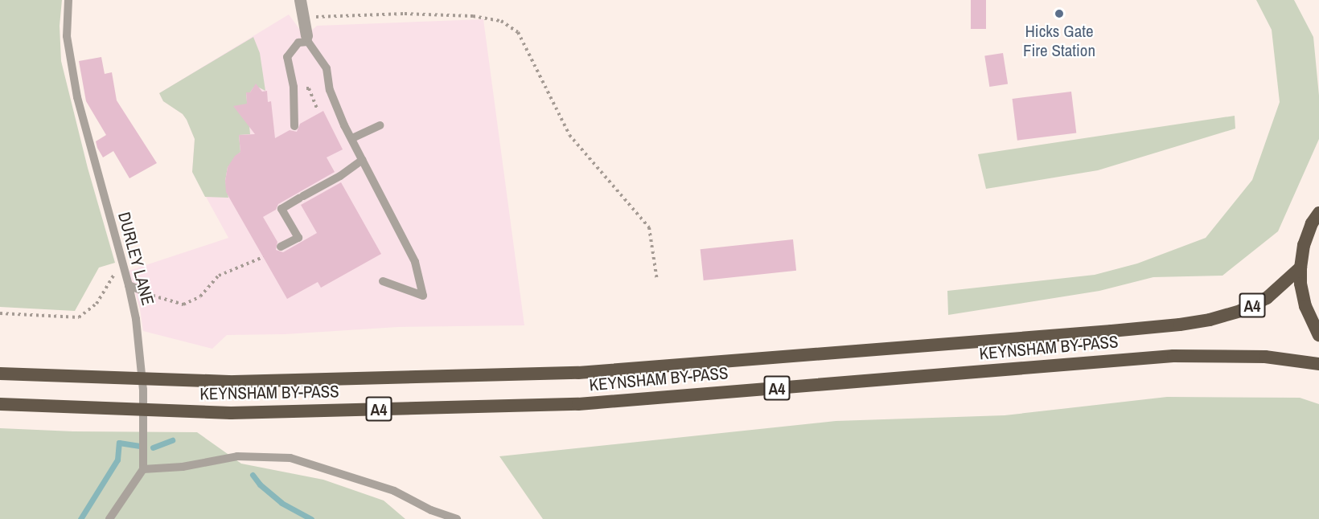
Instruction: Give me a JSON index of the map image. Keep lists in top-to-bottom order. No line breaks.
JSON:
{"streets":{"highway":["A4","KEYNSHAM BY-PASS"],"lane":["DURLEY LANE"]},"places":["Hicks Gate Fire Station"]}
